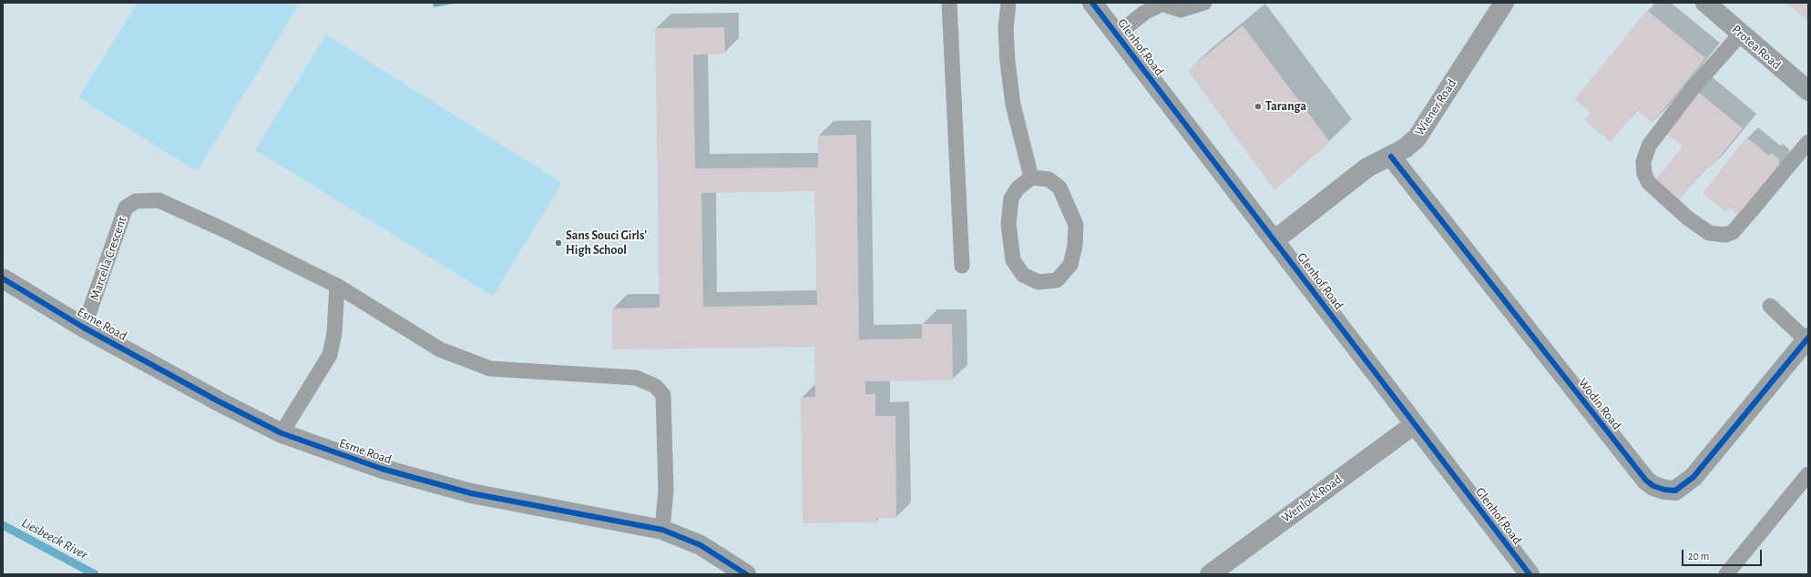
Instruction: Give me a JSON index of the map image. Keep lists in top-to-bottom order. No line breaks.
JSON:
{"streets":{"main road":["Protea Road"],"street":["Glenhof Road","Wiener Road","Esme Road","Wodin Road","Wenlock Road"],"lane":["Marcella Crescent"]},"crossings":[["Glenhof Road","Wiener Road"],["Glenhof Road","Wenlock Road"],["Wiener Road","Wodin Road"],["Marcella Crescent","Esme Road"]],"water":["Liesbeeck River"],"places":["Taranga","Sans Souci Girls' High School"],"scale_bar":"20 m"}
